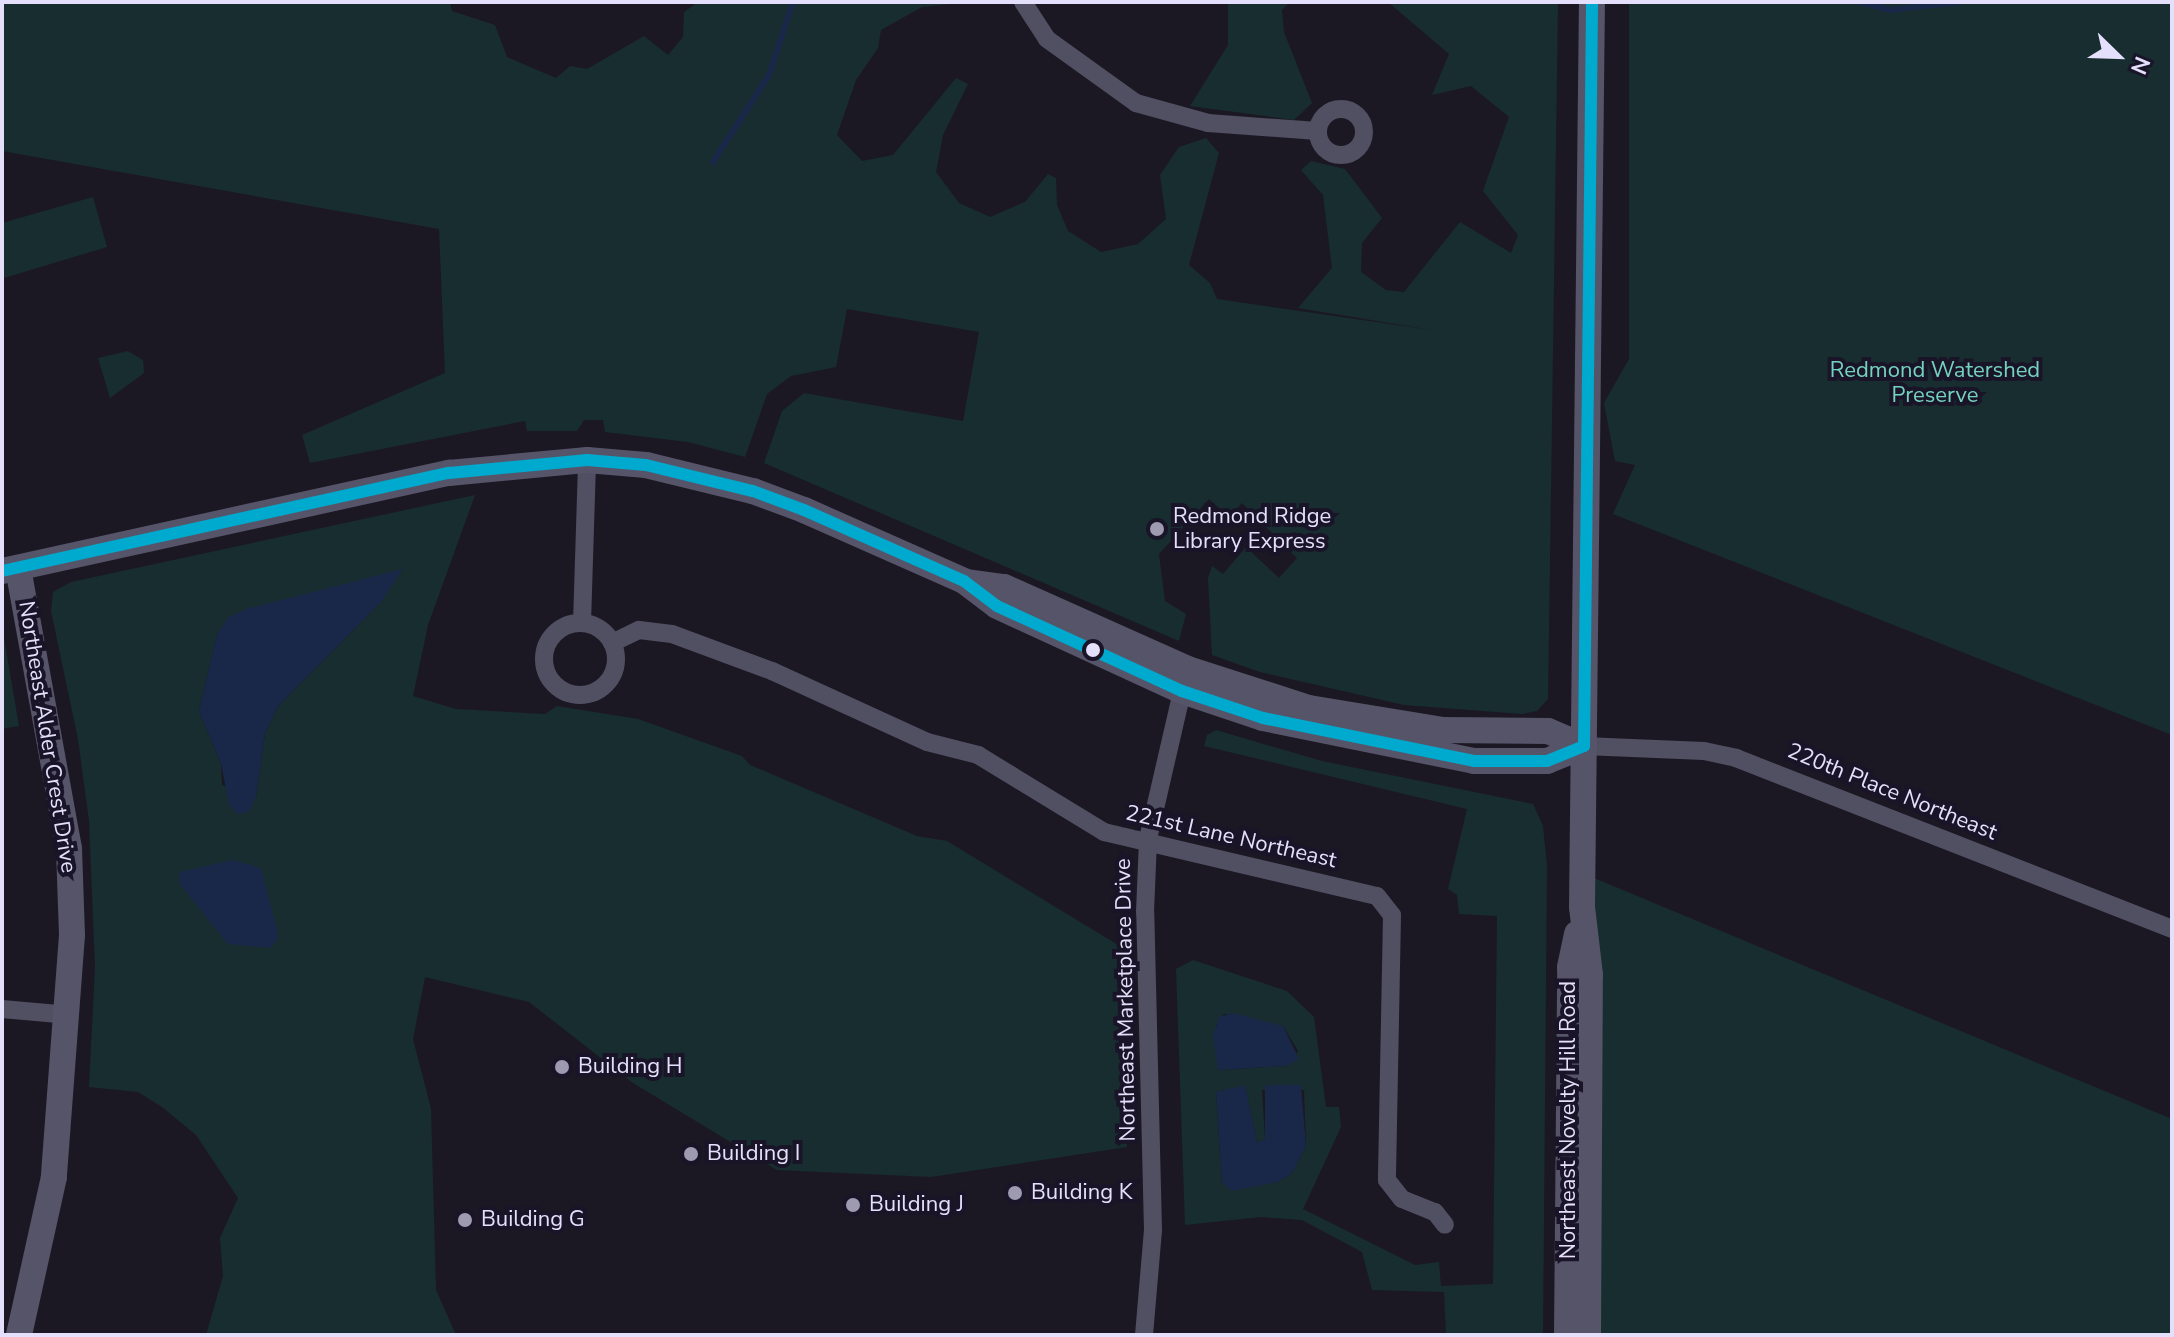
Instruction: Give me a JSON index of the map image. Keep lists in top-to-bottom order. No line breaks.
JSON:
{"streets":{"street":["Northeast Alder Crest Drive","220th Place Northeast","221st Lane Northeast","Northeast Marketplace Drive","Northeast Novelty Hill Road"]},"crossings":[["220th Place Northeast","Northeast Novelty Hill Road"],["221st Lane Northeast","Northeast Marketplace Drive"]],"parks":["Redmond Watershed Preserve"],"places":["Redmond Ridge Library Express","Building H","Building I","Building K","Building J","Building G"],"north":"bottom right"}
